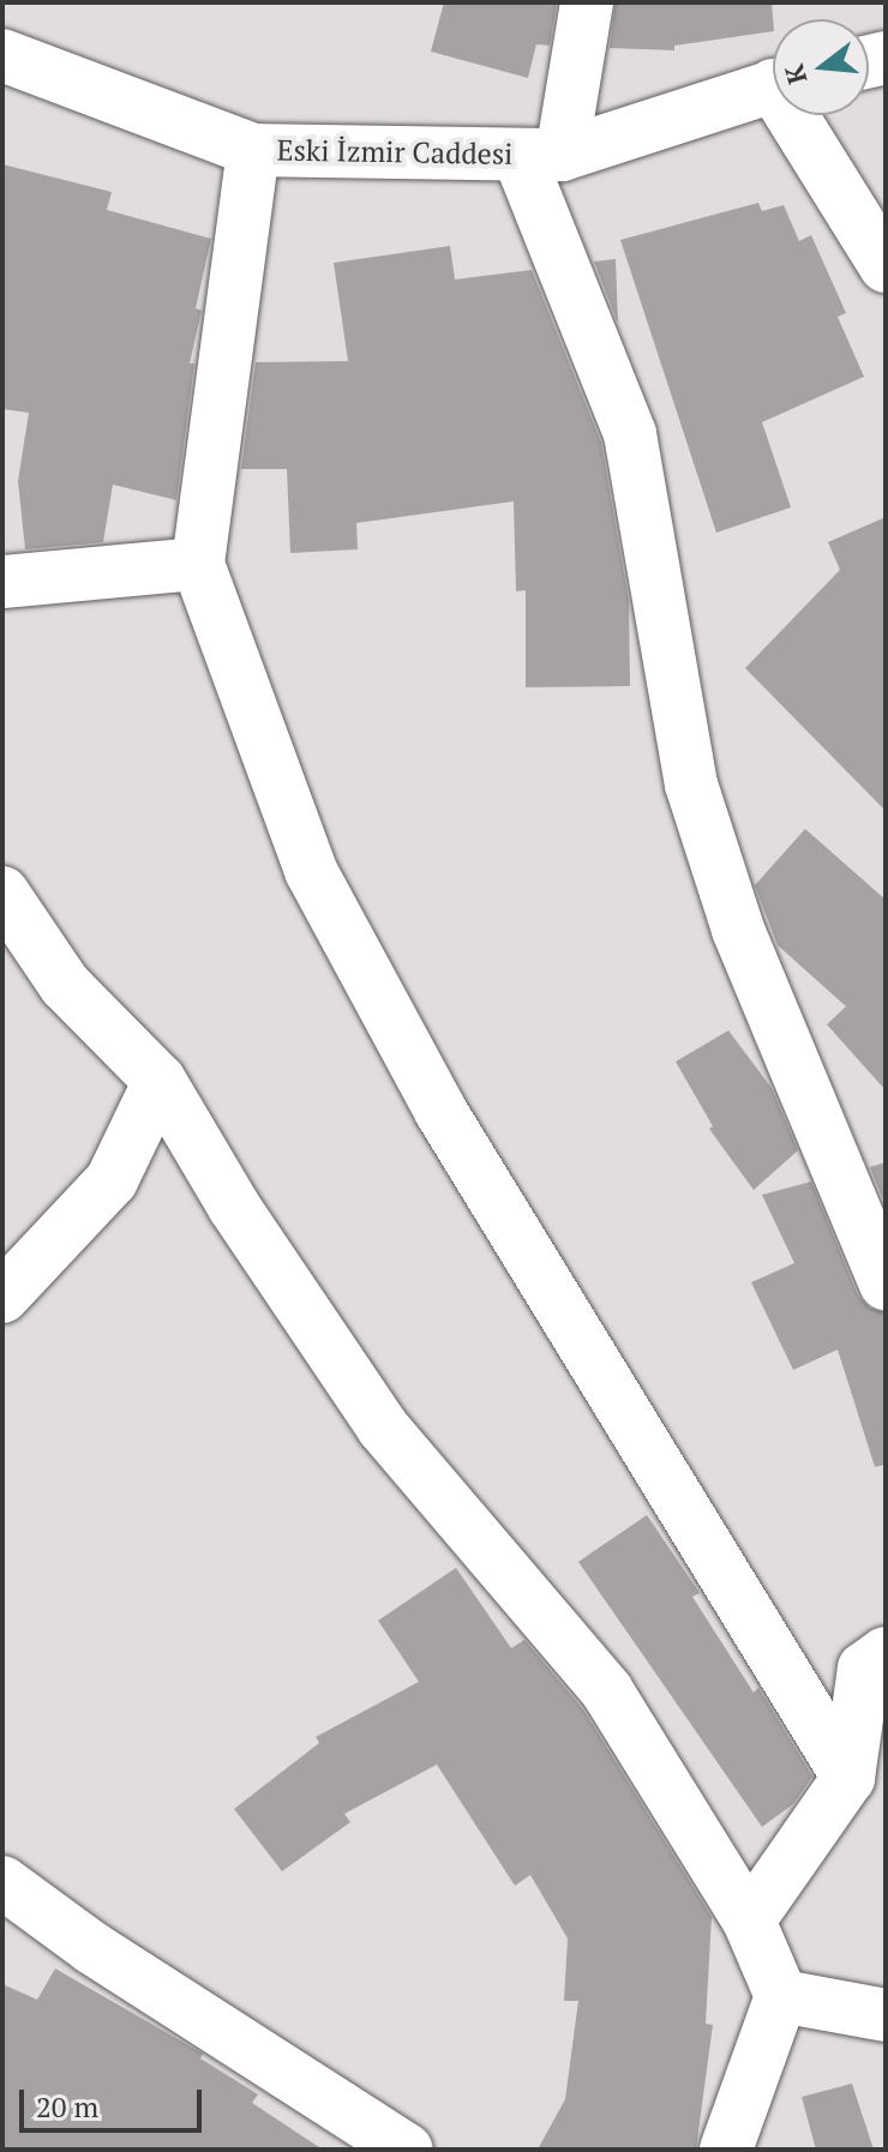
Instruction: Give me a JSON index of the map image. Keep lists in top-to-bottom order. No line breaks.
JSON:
{"streets":{"street":["Eski İzmir Caddesi"]},"scale_bar":"20 m","north":"left"}
